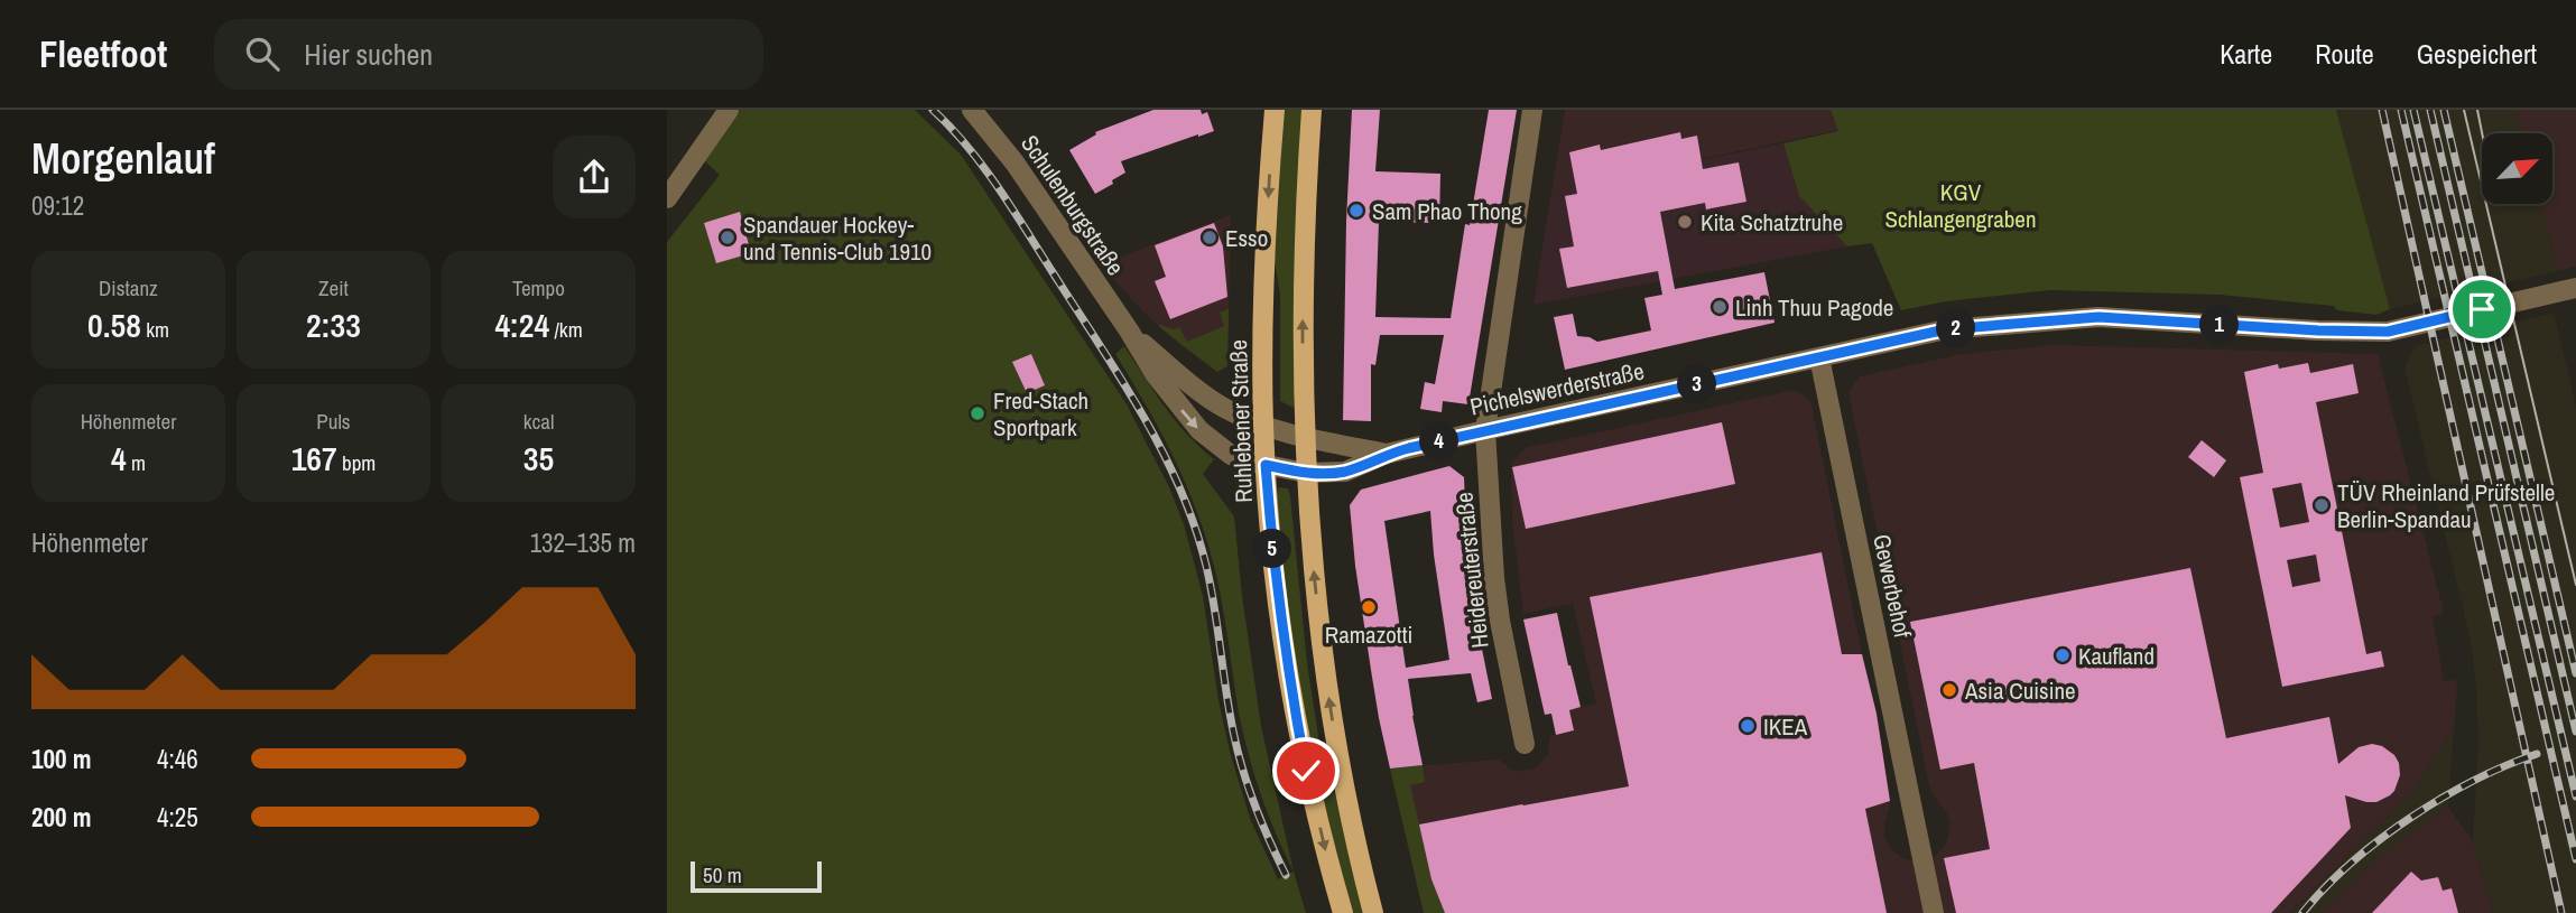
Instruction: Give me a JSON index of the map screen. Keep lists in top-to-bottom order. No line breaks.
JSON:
{"streets":{"main road":["Ruhlebener Straße"],"street":["Schulenburgstraße","Pichelswerderstraße","Heidereuterstraße","Gewerbehof"]},"crossings":[["Schulenburgstraße","Pichelswerderstraße"],["Schulenburgstraße","Ruhlebener Straße"],["Pichelswerderstraße","Ruhlebener Straße"],["Pichelswerderstraße","Heidereuterstraße"],["Pichelswerderstraße","Gewerbehof"]],"parks":["KGV Schlangengraben"],"places":["Sam Phao Thong","Kita Schatztruhe","Spandauer Hockey- und Tennis-Club 1910","Esso","Linh Thuu Pagode","Fred-Stach Sportpark","TÜV Rheinland Prüfstelle Berlin-Spandau","Ramazotti","Kaufland","Asia Cuisine","IKEA"],"scale_bar":"50 m","north":"top right","page":{"header":"Fleetfoot","search":"Hier suchen","nav":["Karte","Route","Gespeichert"],"heading":["Morgenlauf","09:12"],"stats":[["Distanz","0.58 km"],["Zeit","2:33"],["Tempo","4:24 /km"],["Höhenmeter","4 m"],["Puls","167 bpm"],["kcal","35"]],"pins":["1","2","3","4","5"],"chart":["Höhenmeter","132–135 m"],"list":[{"name":"100 m","note":"4:46"},{"name":"200 m","note":"4:25"}],"scale":"50 m"}}
